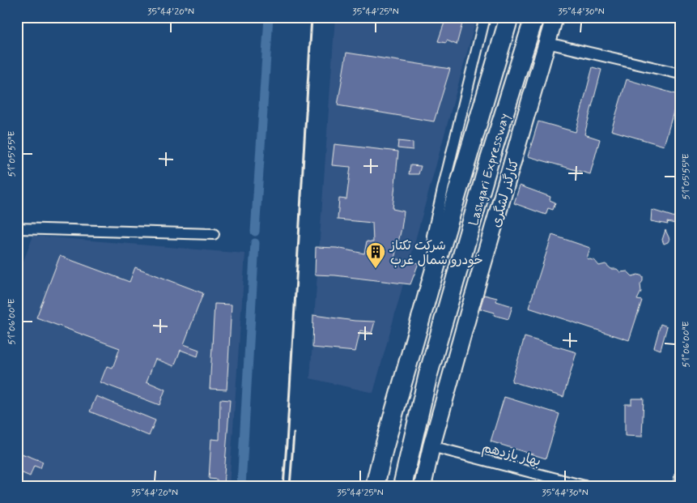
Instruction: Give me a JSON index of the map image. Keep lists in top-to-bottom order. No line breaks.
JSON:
{"streets":{"highway":["Lashgari Expressway"],"main road":["کنارگذر لشگری"],"street":["بهار یازدهم"]},"crossings":[["کنارگذر لشگری","بهار یازدهم"]],"places":{"building":["شرکت تکتاز خودرو شمال غرب"]},"coordinates":["35°44'20\"N","35°44'25\"N","35°44'30\"N","51°05'55\"E","51°06'00\"E"]}
